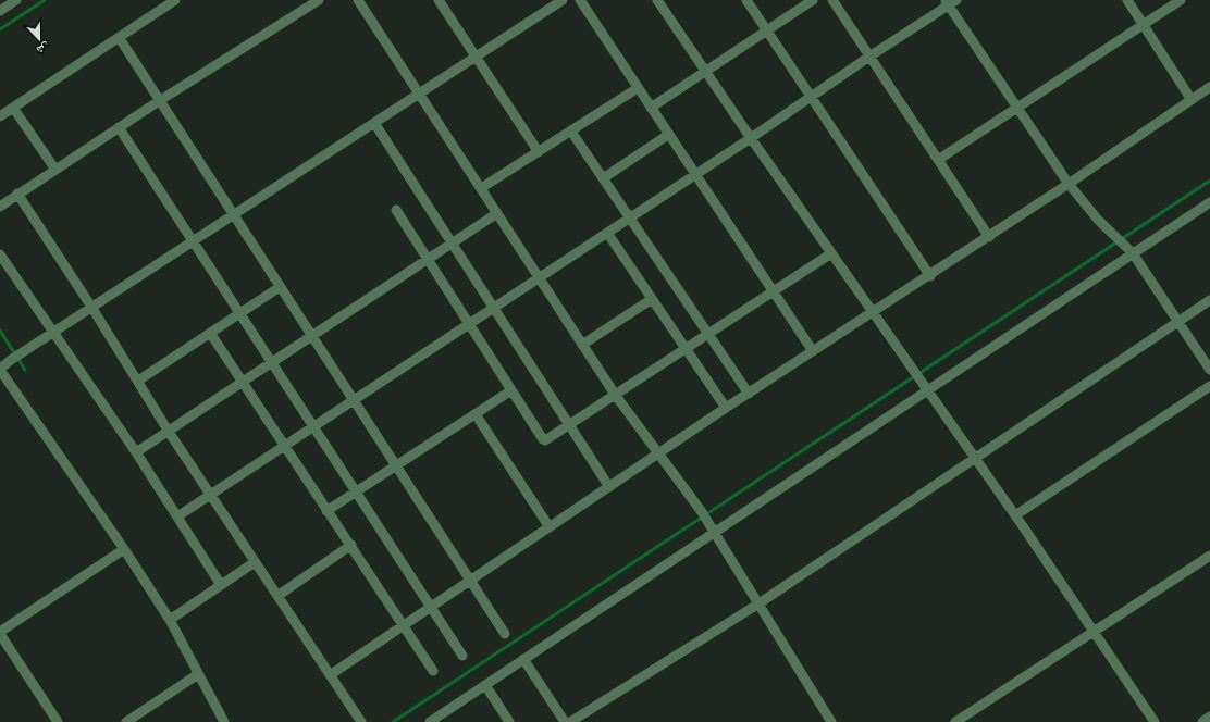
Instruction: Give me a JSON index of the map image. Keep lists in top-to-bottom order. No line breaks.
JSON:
{"north":"bottom"}
